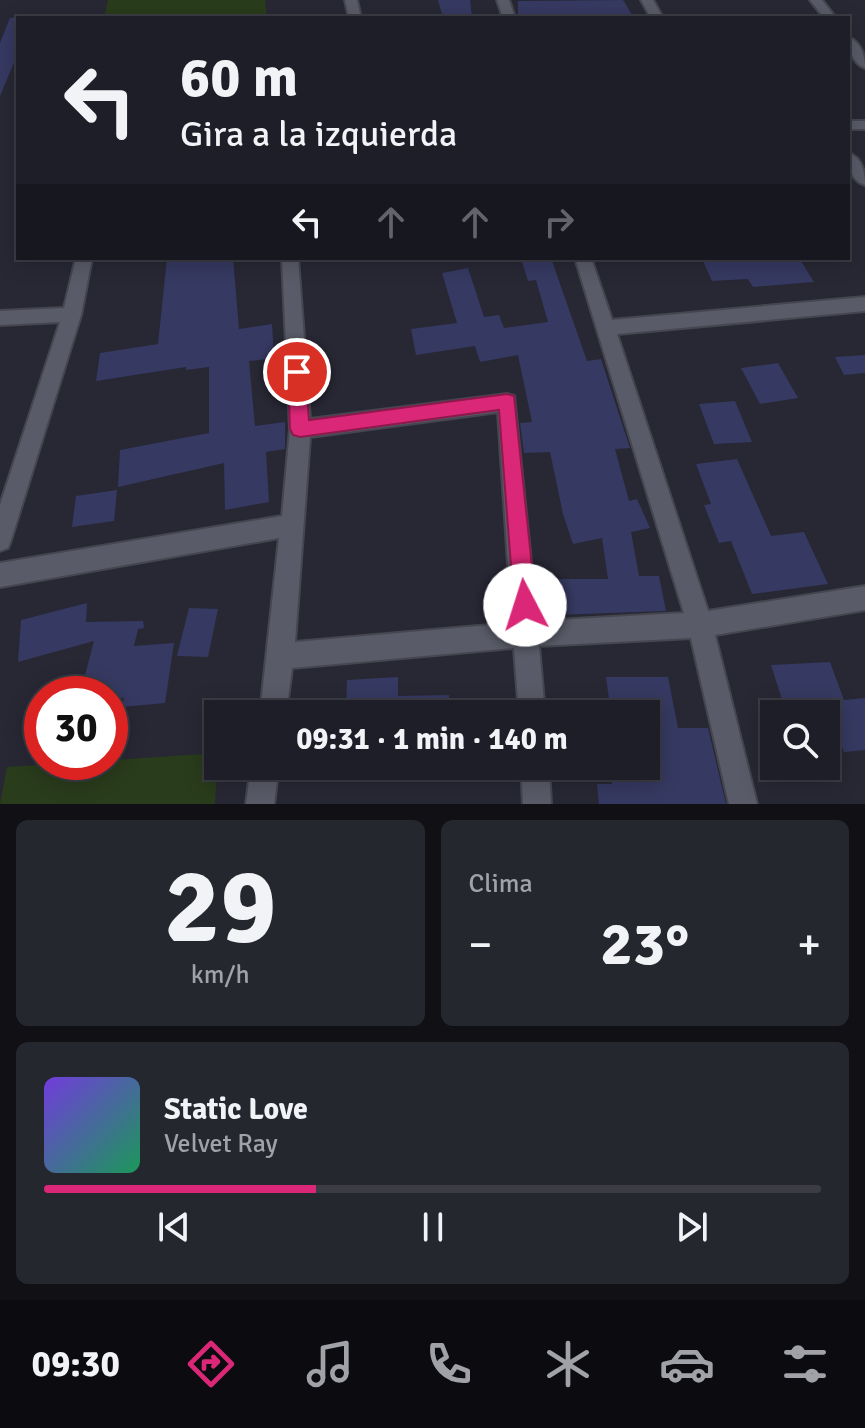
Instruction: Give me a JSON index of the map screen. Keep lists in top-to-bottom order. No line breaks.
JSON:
{"page":{"turn":["60 m","Gira a la izquierda"],"limit":"30","trip":"09:31 · 1 min · 140 m","tile":[["29","km/h"],"Clima"],"heat":["−","23°","+"],"song":["Static Love","Velvet Ray"],"tabs":"09:30"}}
